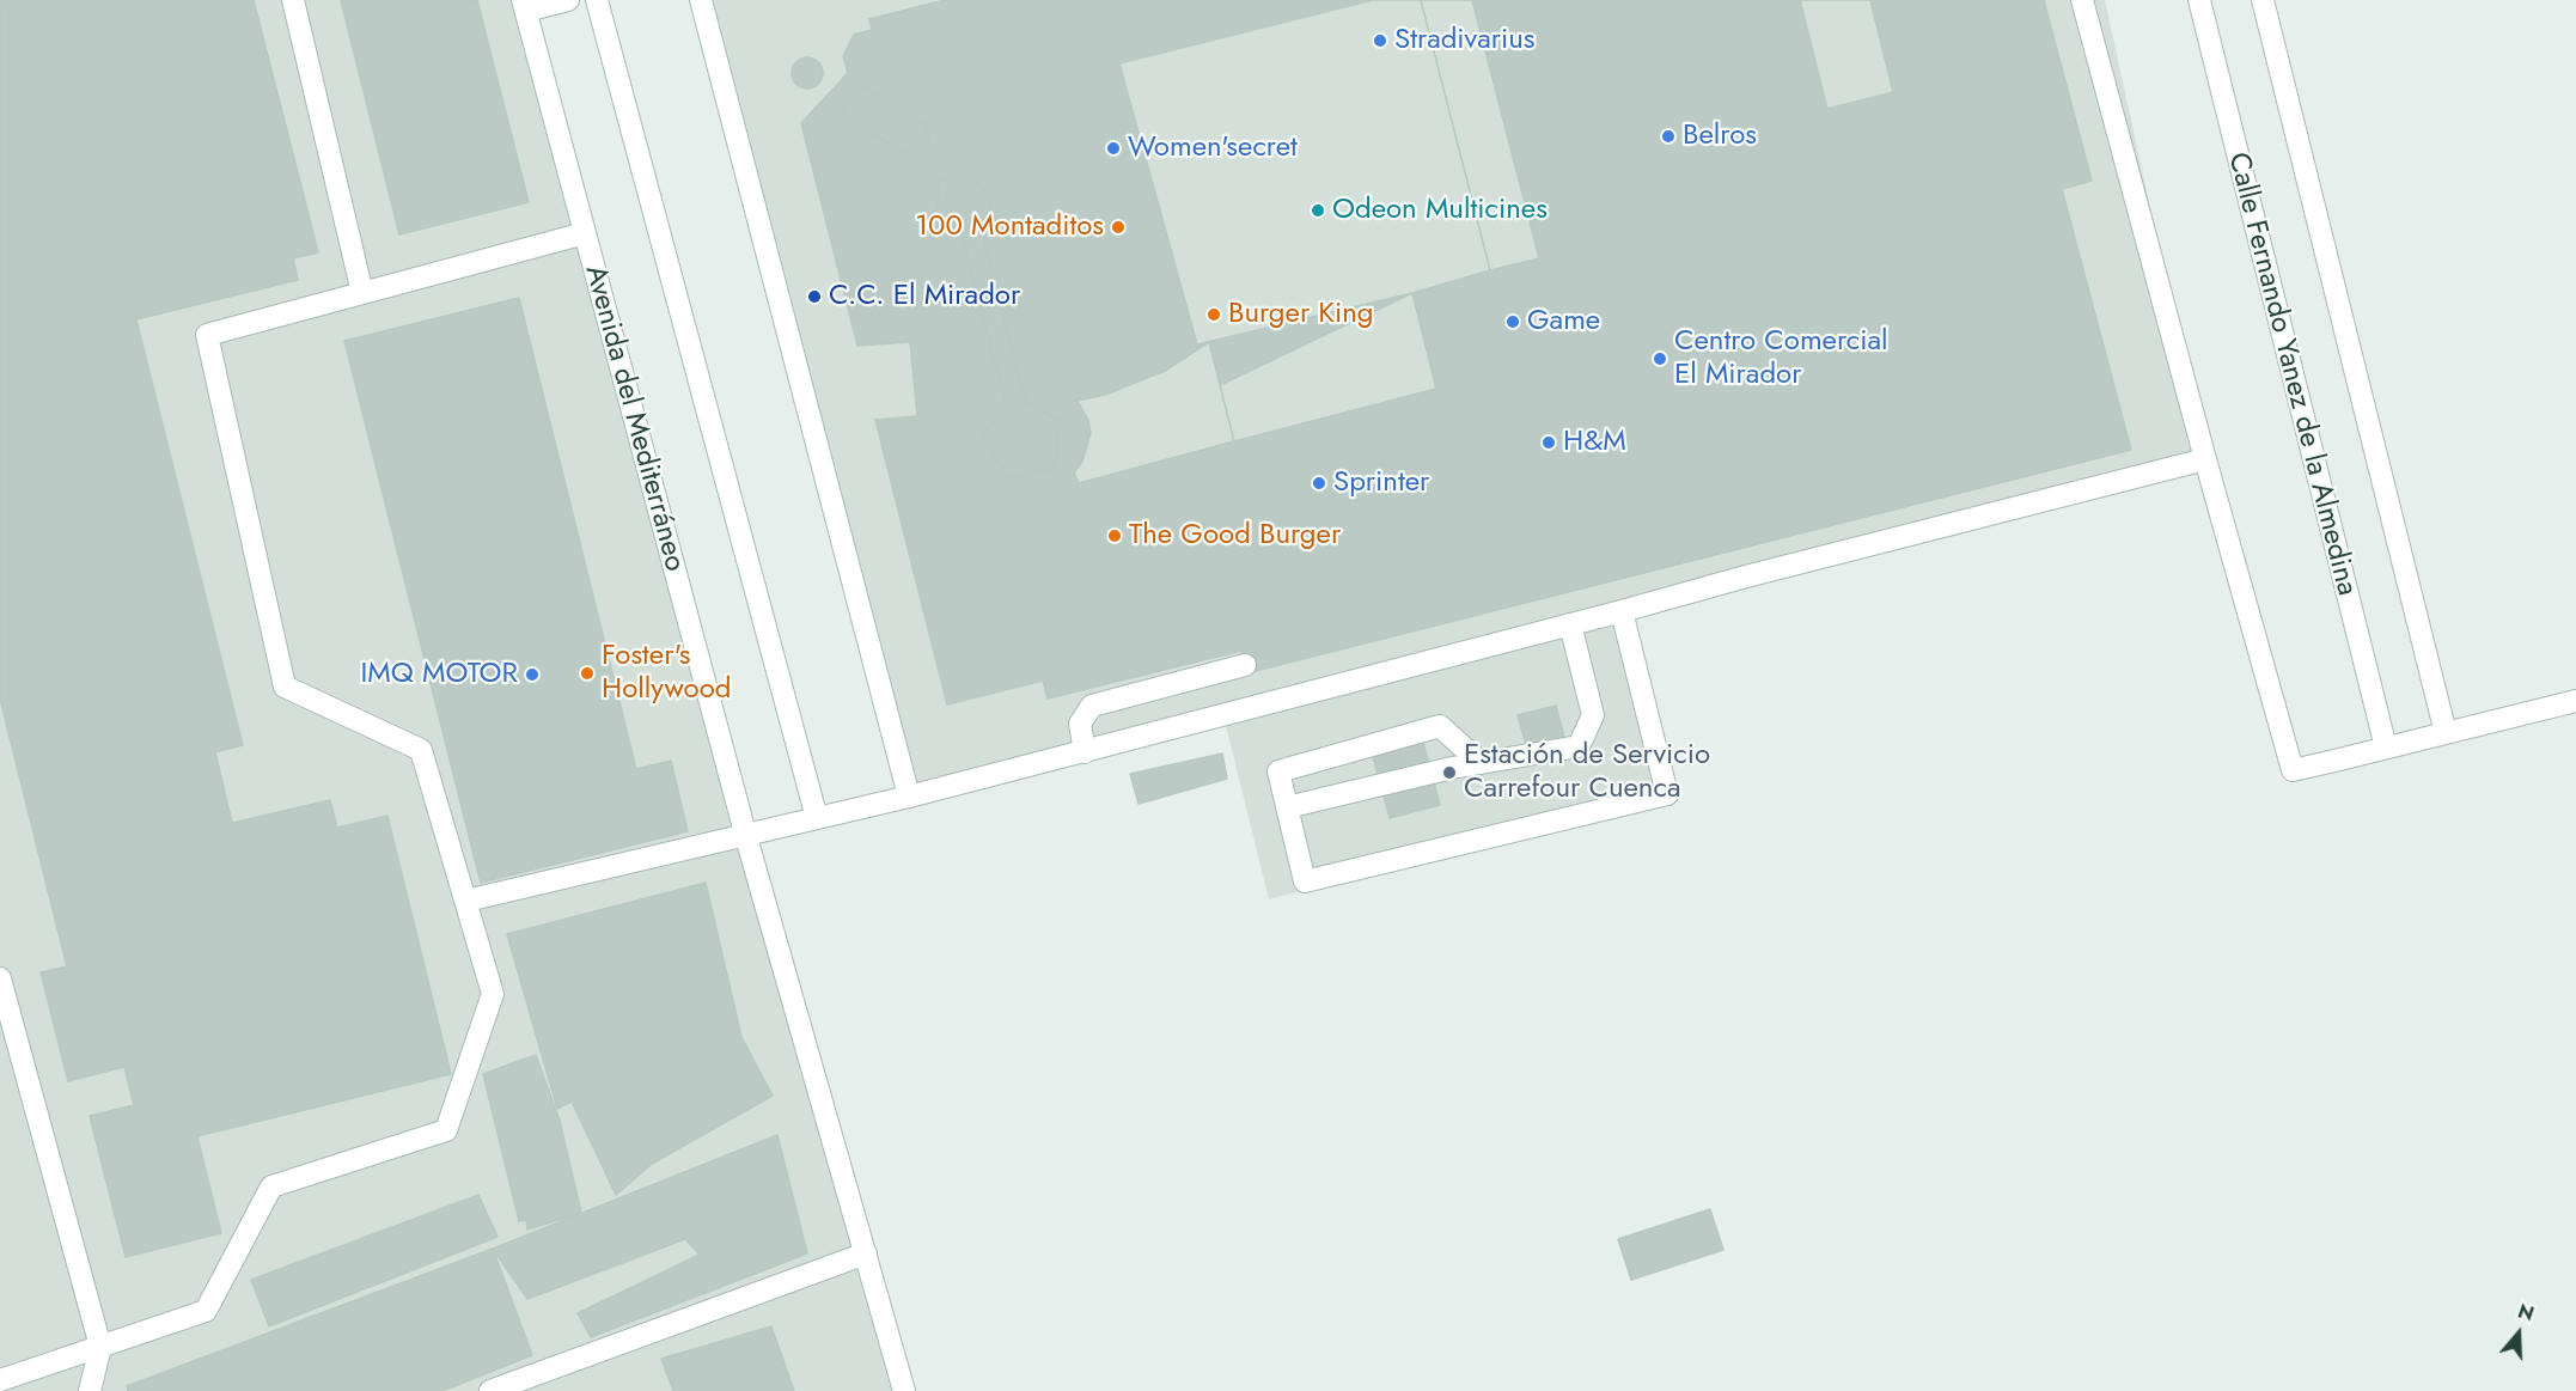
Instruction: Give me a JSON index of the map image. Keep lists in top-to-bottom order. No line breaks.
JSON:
{"streets":{"street":["Calle Fernando Yanez de la Almedina","Avenida del Mediterráneo"]},"places":["Stradivarius","Belros","Women'secret","Odeon Multicines","100 Montaditos","C.C. El Mirador","Burger King","Game","Centro Comercial El Mirador","H&M","Sprinter","The Good Burger","Foster's Hollywood","IMQ MOTOR","Estación de Servicio Carrefour Cuenca"],"north":"top"}
